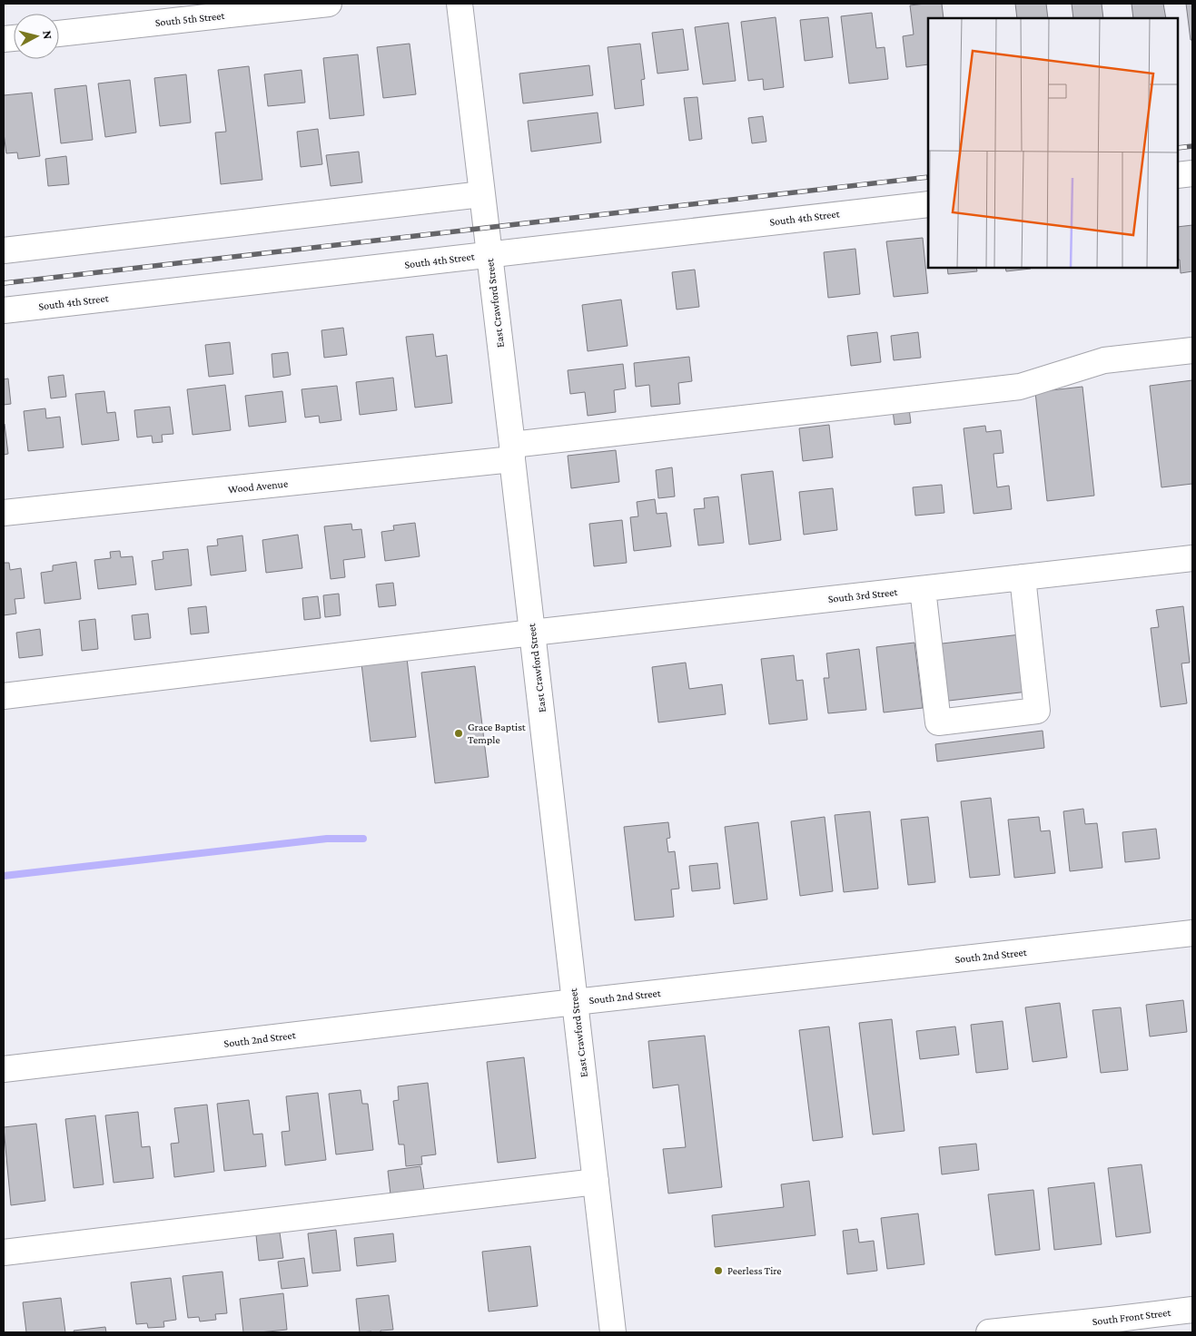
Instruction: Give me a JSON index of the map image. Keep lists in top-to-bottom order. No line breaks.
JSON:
{"streets":{"street":["South 5th Street","South 4th Street","East Crawford Street","Wood Avenue","South 3rd Street","South 2nd Street","South Front Street"]},"crossings":[["South 4th Street","East Crawford Street"],["East Crawford Street","Wood Avenue"],["East Crawford Street","South 3rd Street"],["East Crawford Street","South 2nd Street"]],"places":["Grace Baptist Temple","Peerless Tire"],"north":"right"}
